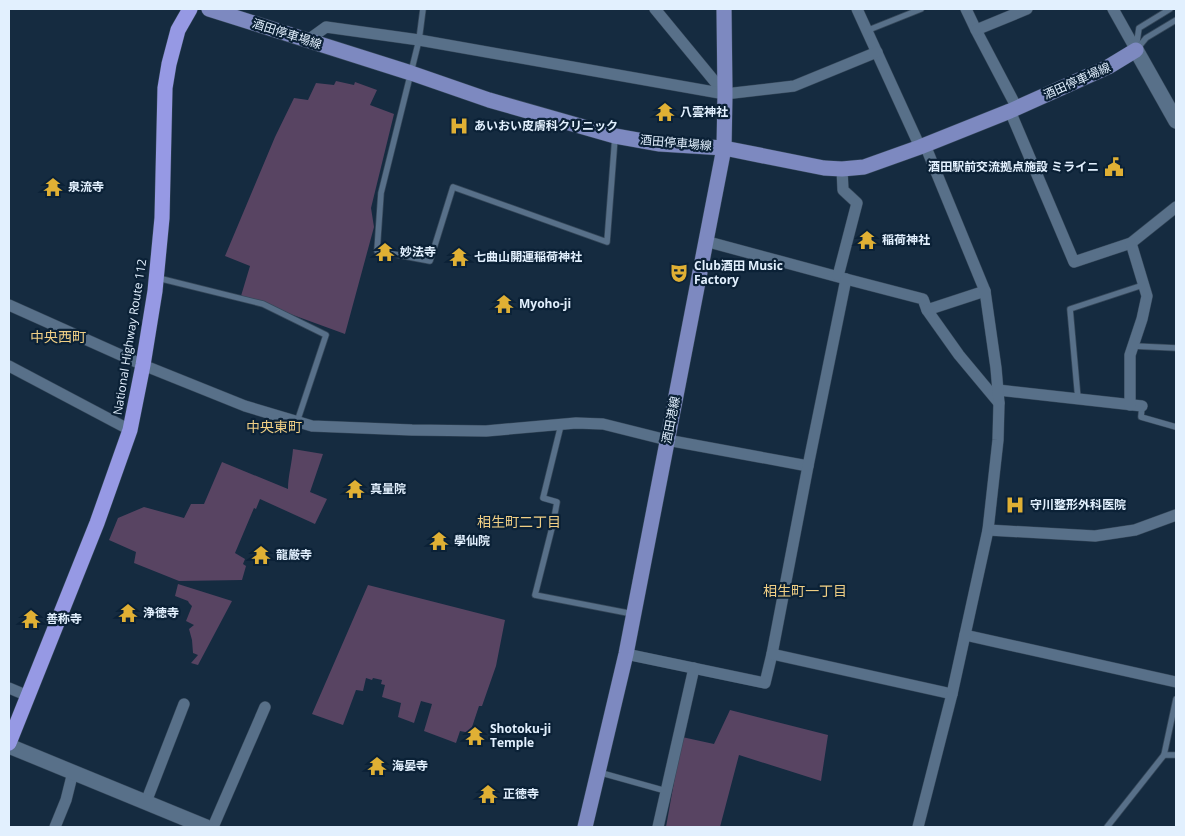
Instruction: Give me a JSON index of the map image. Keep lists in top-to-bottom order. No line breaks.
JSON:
{"streets":{"highway":["National Highway Route 112"],"main road":["酒田停車場線","酒田港線"]},"crossings":[["酒田停車場線","酒田港線"]],"districts":["中央西町","中央東町","相生町二丁目","相生町一丁目"],"places":{"temple":["八雲神社","泉流寺","稲荷神社","妙法寺","七曲山開運稲荷神社","Myoho-ji","真量院","學仙院","龍厳寺","浄徳寺","善称寺","Shotoku-ji Temple","海晏寺","正徳寺"],"hospital":["あいおい皮膚科クリニック","守川整形外科医院"],"public building":["酒田駅前交流拠点施設 ミライニ"],"theatre":["Club酒田 Music Factory"]}}
